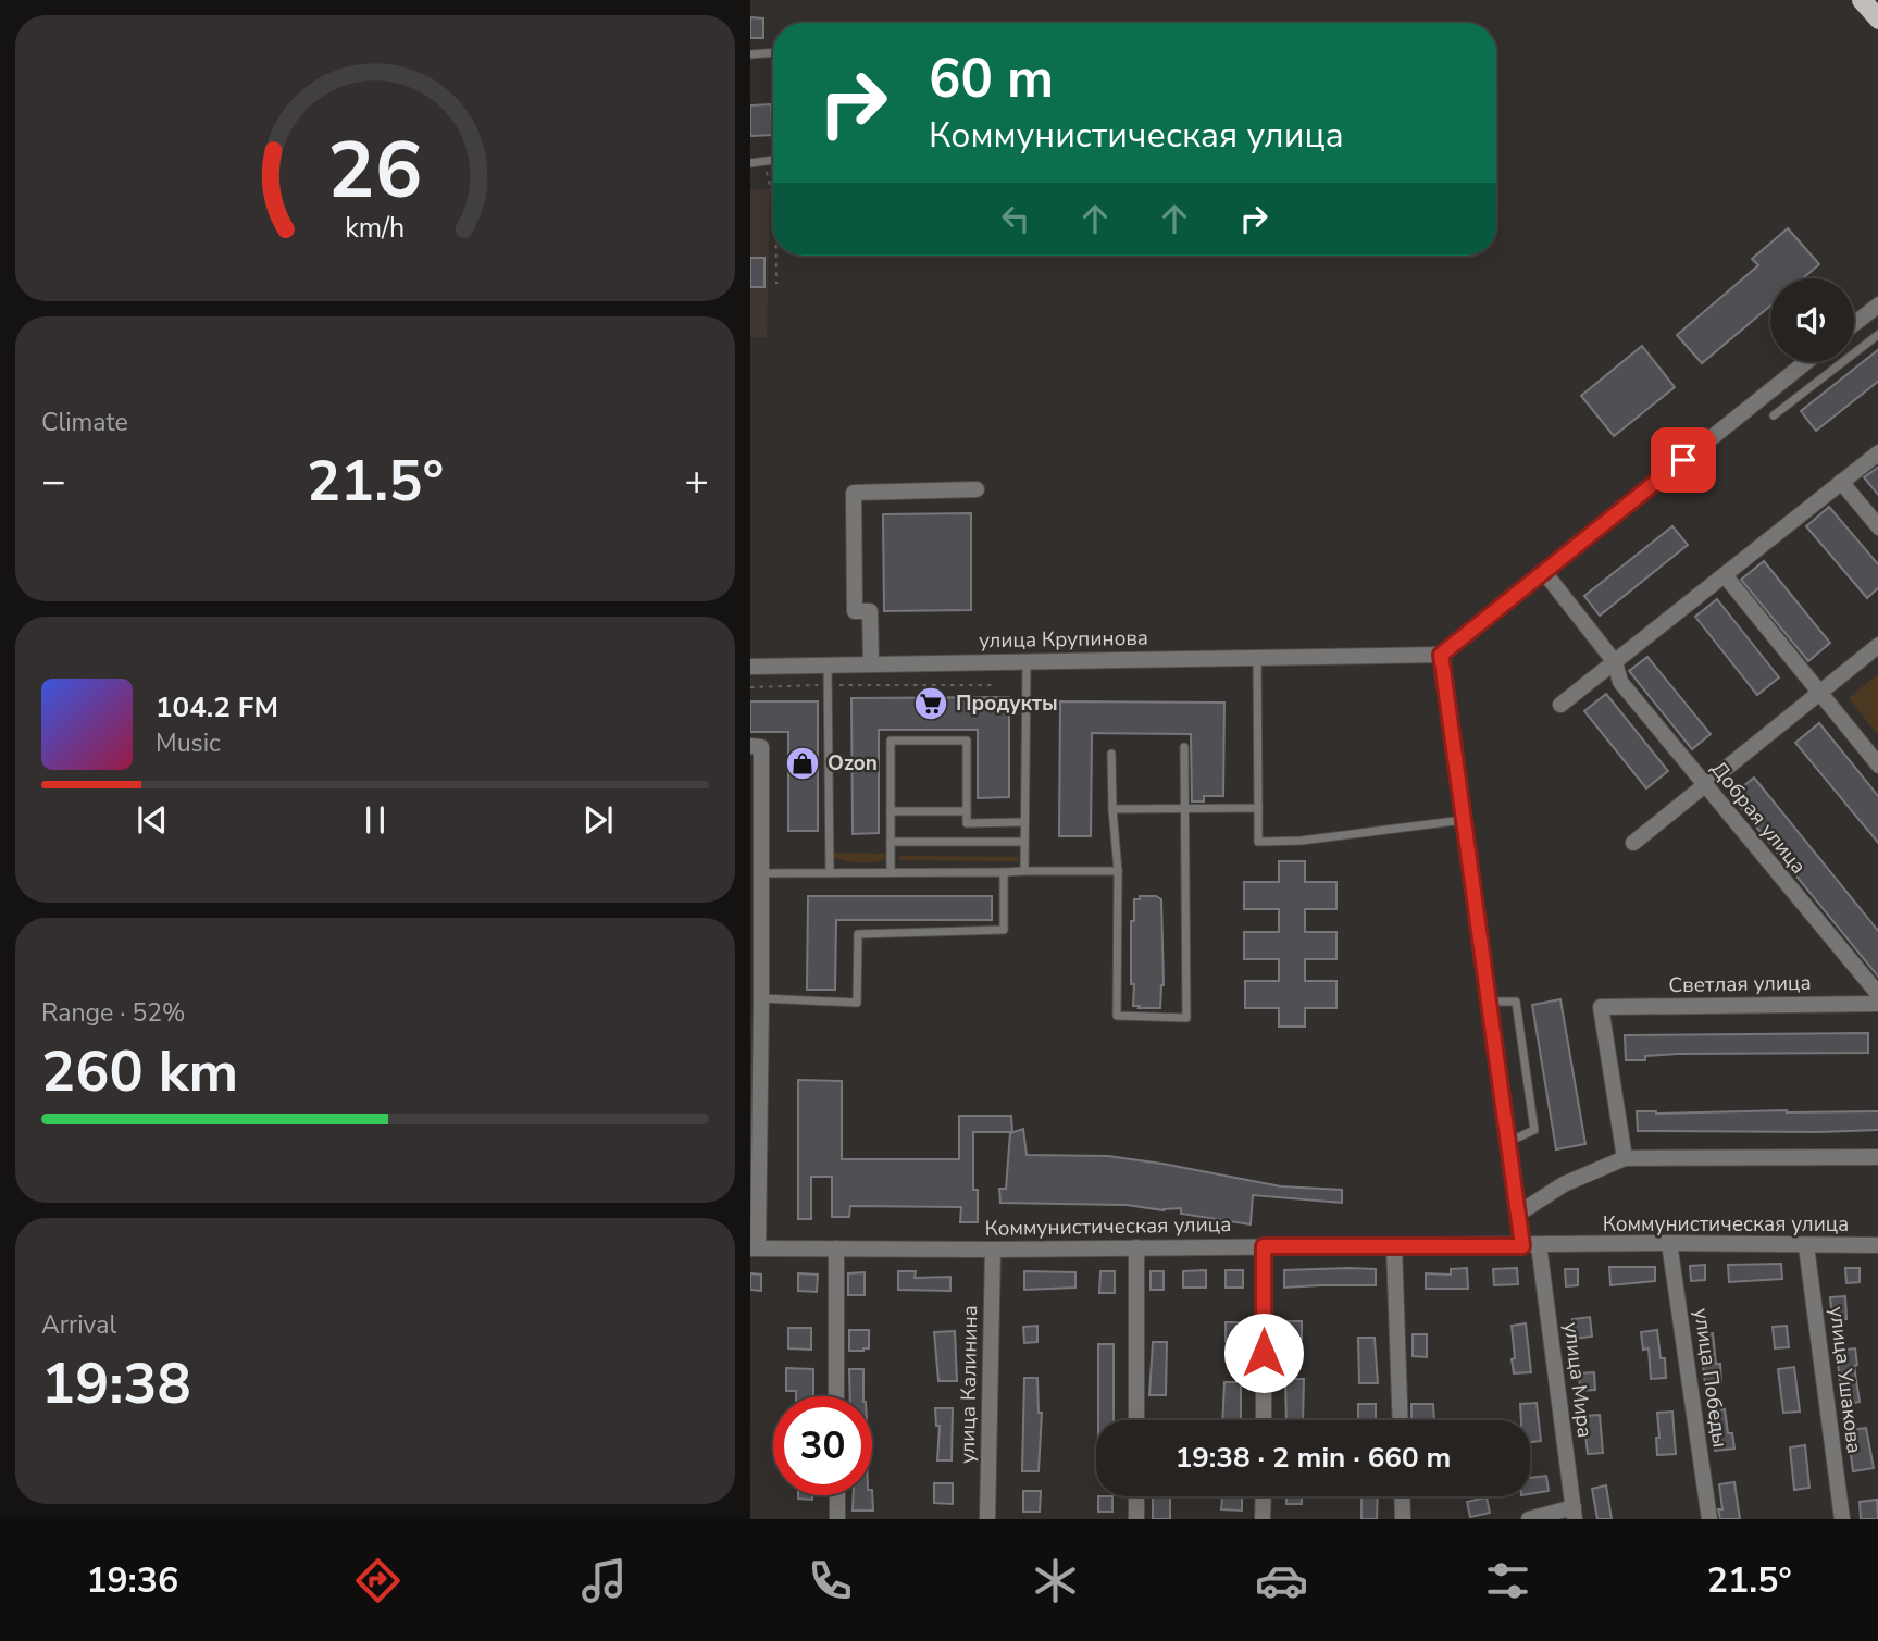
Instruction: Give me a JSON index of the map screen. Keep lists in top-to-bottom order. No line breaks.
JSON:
{"streets":{"street":["улица Крупинова","Добрая улица","Светлая улица","Коммунистическая улица","улица Победы","улица Мира","улица Ушакова","улица Калинина"]},"crossings":[["Коммунистическая улица","улица Победы"],["Коммунистическая улица","улица Мира"],["Коммунистическая улица","улица Ушакова"],["Коммунистическая улица","улица Калинина"]],"places":{"supermarket":["Продукты"],"shop":["Ozon"]},"page":{"turn":["60 m","Коммунистическая улица"],"tile":["Climate",["Range · 52%","260 km"],["Arrival","19:38"]],"heat":["−","21.5°","+"],"song":["104.2 FM","Music"],"limit":"30","trip":"19:38 · 2 min · 660 m","tabs":["19:36","21.5°"],"gauge":["26","km/h"]}}
